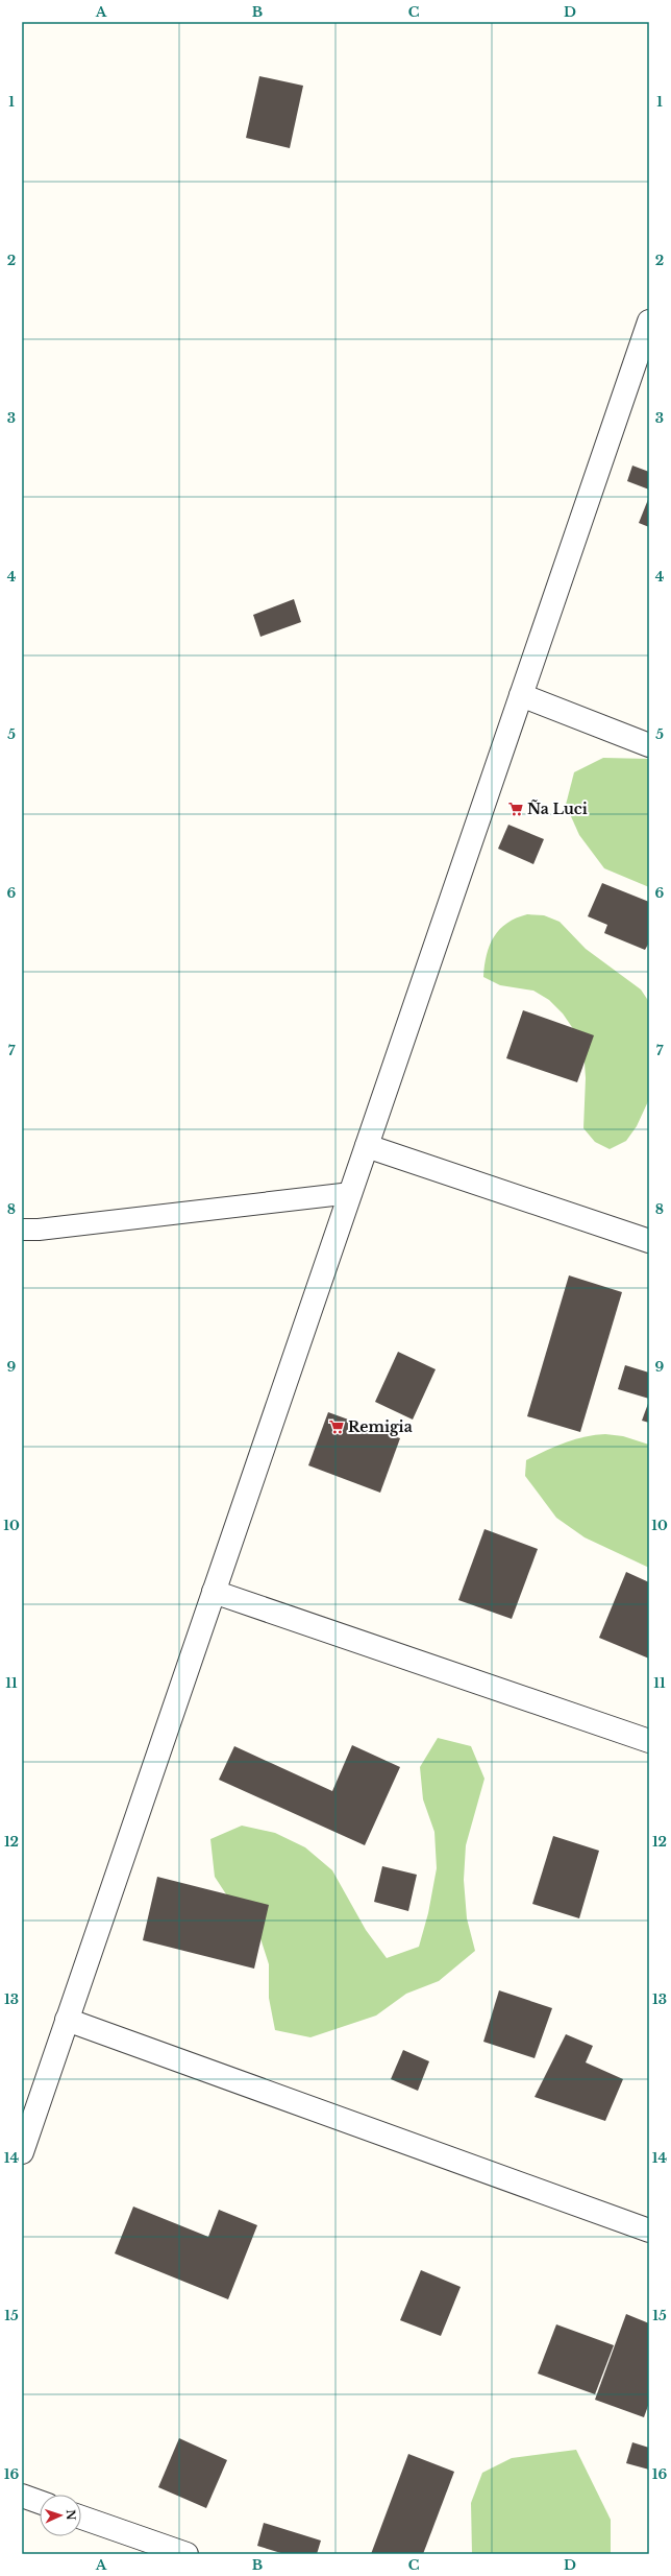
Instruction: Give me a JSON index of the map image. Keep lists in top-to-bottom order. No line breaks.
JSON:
{"places":{"supermarket":["Ña Luci","Remigia"]},"north":"right","grid":{"columns":["A","B","C","D"],"rows":["1","2","3","4","5","6","7","8","9","10","11","12","13","14","15","16"]}}
